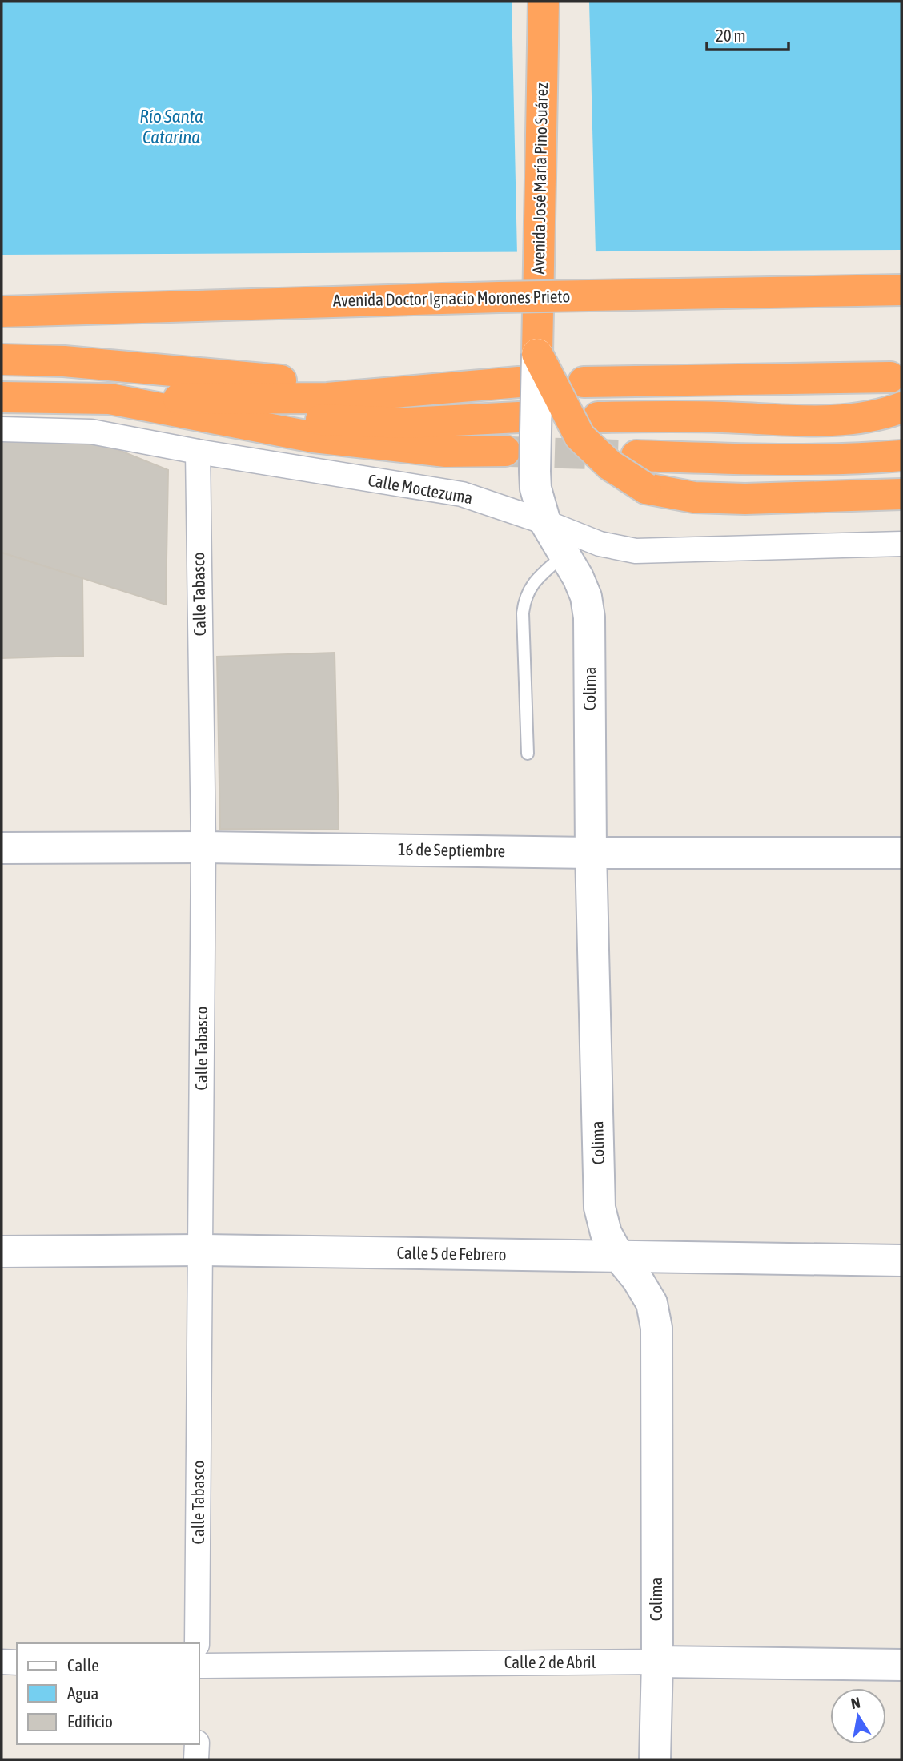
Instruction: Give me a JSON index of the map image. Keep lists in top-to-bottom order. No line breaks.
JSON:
{"streets":{"highway":["Avenida José María Pino Suárez","Avenida Doctor Ignacio Morones Prieto"],"street":["Calle Moctezuma","Calle Tabasco","Colima","16 de Septiembre","Calle 5 de Febrero","Calle 2 de Abril"]},"crossings":[["Avenida José María Pino Suárez","Calle Moctezuma"],["Avenida José María Pino Suárez","Colima"],["Calle Moctezuma","Calle Tabasco"],["Calle Moctezuma","Colima"],["Calle Tabasco","16 de Septiembre"],["Calle Tabasco","Calle 5 de Febrero"],["Colima","16 de Septiembre"],["Colima","Calle 5 de Febrero"],["Colima","Calle 2 de Abril"]],"water":["Río Santa Catarina"],"legend":["Calle","Agua","Edificio"],"scale_bar":"20 m","north":"top"}
